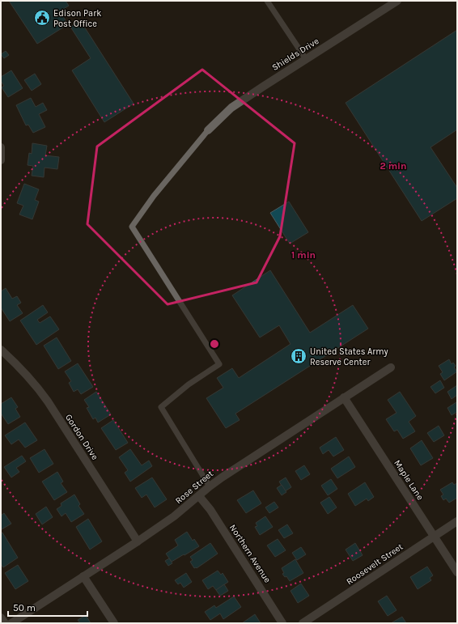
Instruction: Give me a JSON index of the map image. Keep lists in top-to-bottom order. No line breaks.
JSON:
{"streets":{"street":["Shields Drive","Gordon Drive","Maple Lane","Rose Street","Northern Avenue","Roosevelt Street"]},"crossings":[["Gordon Drive","Rose Street"],["Maple Lane","Rose Street"],["Maple Lane","Roosevelt Street"],["Rose Street","Northern Avenue"]],"places":{"public building":["Edison Park Post Office"],"building":["United States Army Reserve Center"]},"scale_bar":"50 m","rings":["2 min","1 min"]}
